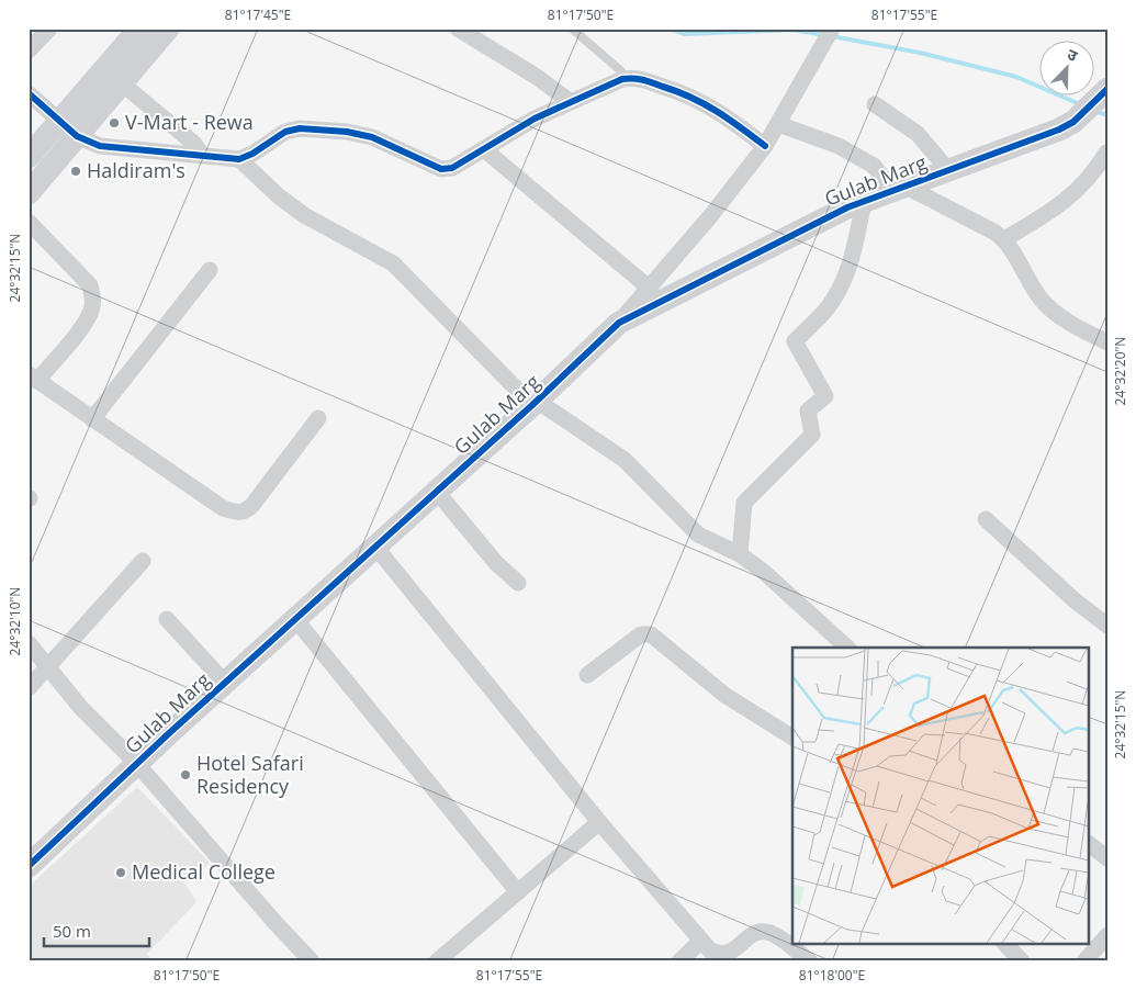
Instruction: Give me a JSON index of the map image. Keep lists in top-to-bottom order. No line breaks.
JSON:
{"streets":{"street":["Gulab Marg"]},"places":["V-Mart - Rewa","Haldiram's","Hotel Safari Residency","Medical College"],"scale_bar":"50 m","north":"top right","coordinates":["81°17'45\"E","81°17'50\"E","81°17'55\"E","24°32'15\"N","24°32'20\"N","24°32'10\"N","81°18'00\"E"]}
